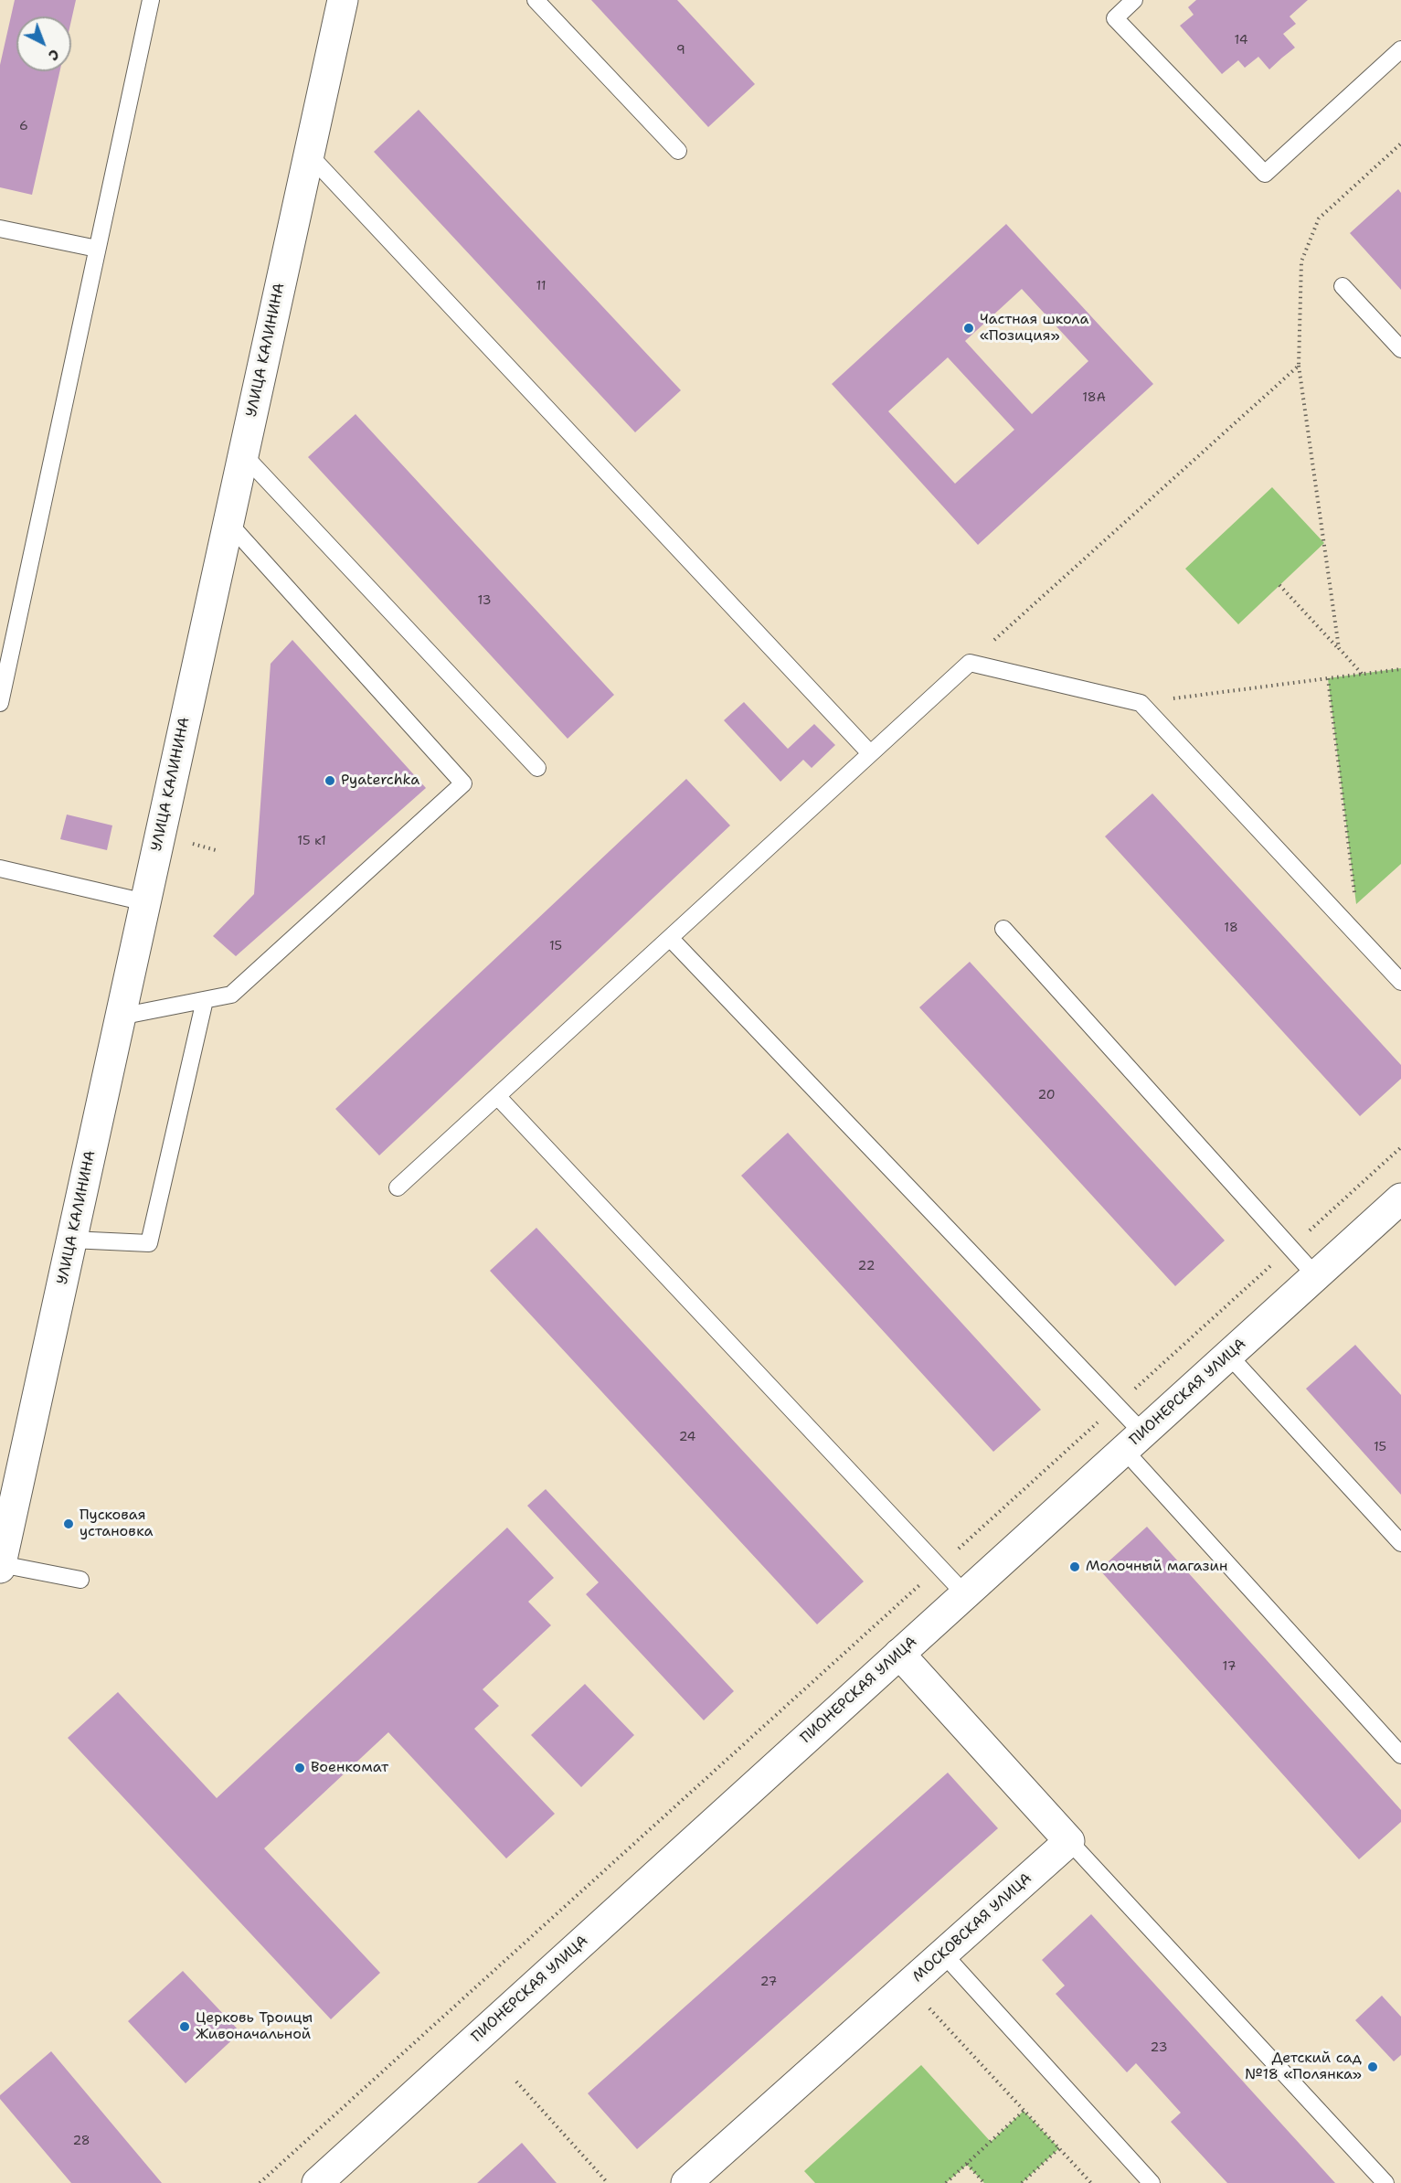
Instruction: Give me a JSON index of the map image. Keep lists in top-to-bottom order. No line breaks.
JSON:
{"streets":{"street":["УЛИЦА КАЛИНИНА","ПИОНЕРСКАЯ УЛИЦА","МОСКОВСКАЯ УЛИЦА"]},"places":["Частная школа «Позиция»","Pyaterchka","Пусковая установка","Молочный магазин","Военкомат","Церковь Троицы Живоначальной","Детский сад №18 «Полянка»"],"house_numbers":["14","9","6","11","18А","13","15 к1","18","15","20","22","24","15","17","27","23","28"],"north":"bottom right"}
